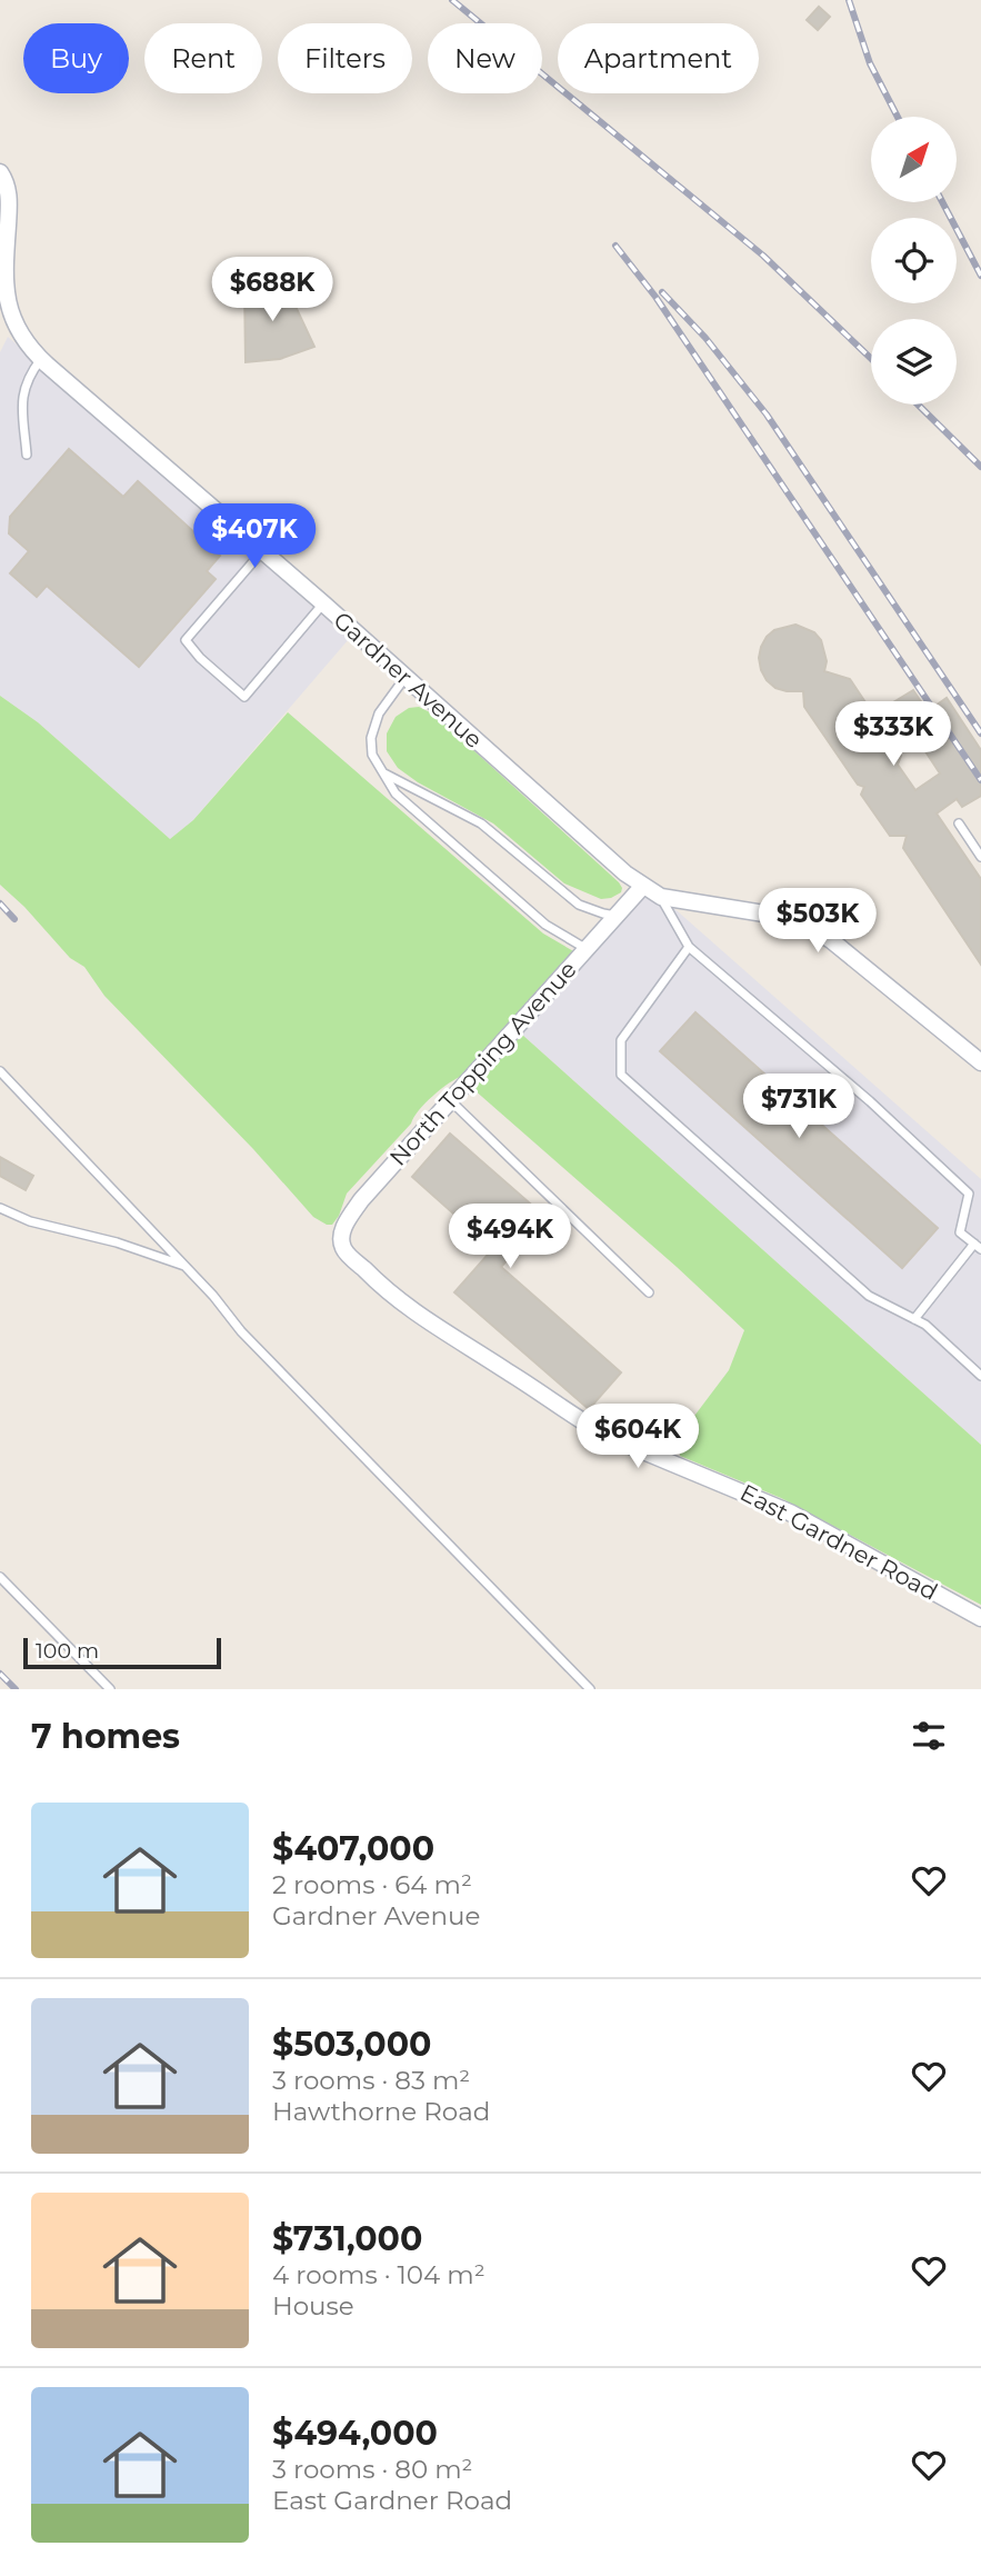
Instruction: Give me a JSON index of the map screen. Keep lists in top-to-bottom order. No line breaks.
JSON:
{"streets":{"street":["Gardner Avenue","North Topping Avenue","East Gardner Road"]},"crossings":[["Gardner Avenue","North Topping Avenue"],["North Topping Avenue","East Gardner Road"]],"scale_bar":"100 m","north":"top right","page":{"chip":["Buy","Rent","Filters","New","Apartment"],"price":["$688K","$407K","$333K","$503K","$731K","$494K","$604K"],"scale":"100 m","heading":"7 homes","list":[{"name":"$407,000","note":"2 rooms · 64 m² · Gardner Avenue"},{"name":"$503,000","note":"3 rooms · 83 m² · Hawthorne Road"},{"name":"$731,000","note":"4 rooms · 104 m² · House"},{"name":"$494,000","note":"3 rooms · 80 m² · East Gardner Road"}]}}
